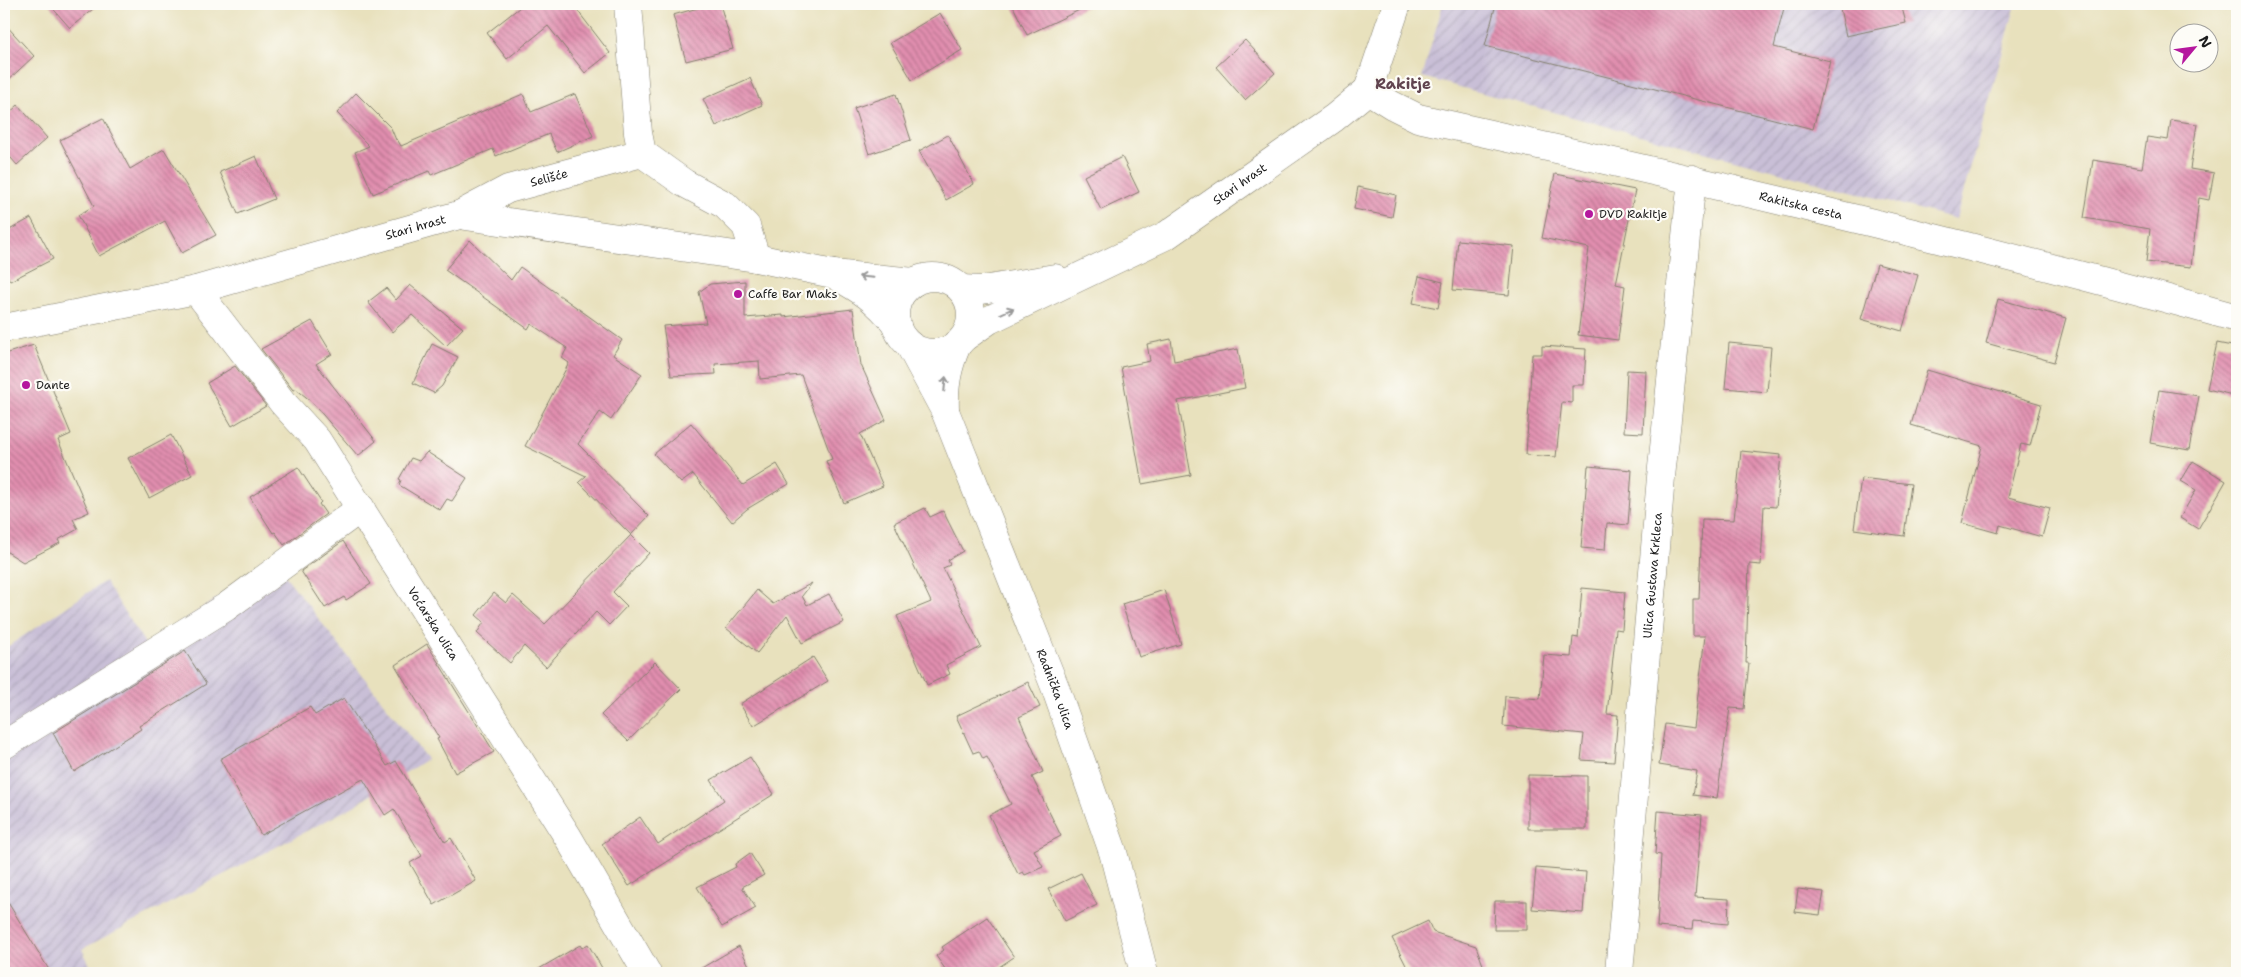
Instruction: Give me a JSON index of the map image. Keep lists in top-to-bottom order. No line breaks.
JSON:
{"streets":{"street":["Selišće","Stari hrast","Rakitska cesta","Ulica Gustava Krkleca","Voćarska ulica","Radnička ulica"]},"crossings":[["Selišće","Stari hrast"],["Stari hrast","Rakitska cesta"],["Stari hrast","Voćarska ulica"],["Stari hrast","Radnička ulica"],["Rakitska cesta","Ulica Gustava Krkleca"]],"districts":["Rakitje"],"places":["DVD Rakitje","Caffe Bar Maks","Dante"],"north":"top right"}
